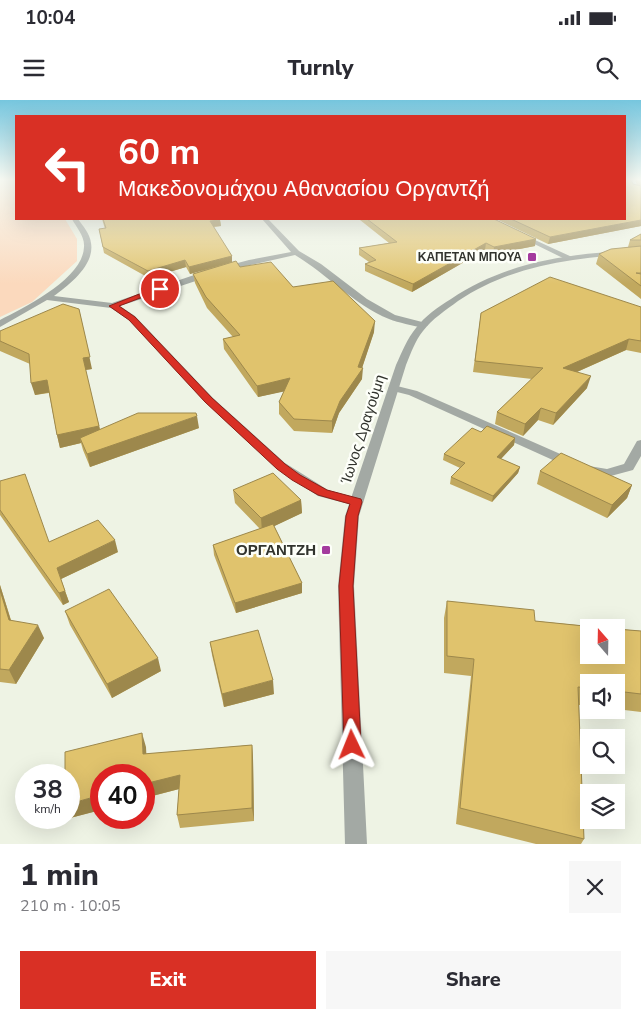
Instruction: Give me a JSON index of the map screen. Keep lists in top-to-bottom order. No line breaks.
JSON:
{"streets":{"street":["Ίωνος Δραγούμη"]},"places":{"transit":["ΚΑΠΕΤΑΝ ΜΠΟΥΑ","ΟΡΓΑΝΤΖΗ"]},"north":"top","page":{"status":"10:04","header":"Turnly","turn":["60 m","Μακεδονομάχου Αθανασίου Οργαντζή"],"speed":"38 km/h","limit":"40","heading":["1 min","210 m · 10:05"],"buttons":["Exit","Share"]}}
